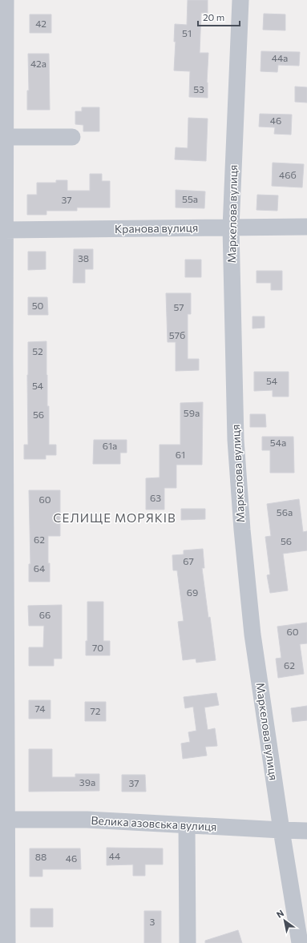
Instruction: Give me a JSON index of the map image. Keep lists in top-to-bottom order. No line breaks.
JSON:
{"streets":{"street":["Маркелова вулиця","Кранова вулиця","Велика азовська вулиця"]},"crossings":[["Маркелова вулиця","Кранова вулиця"],["Маркелова вулиця","Велика азовська вулиця"]],"districts":["СЕЛИЩЕ МОРЯКІВ"],"house_numbers":["42","51","44а","42а","53","46","46б","55а","37","38","50","57","57б","52","54","54","59а","56","54а","61а","61","63","60","56а","62","56","67","64","69","66","60","70","62","74","72","39а","37","44","88","46","3"],"scale_bar":"20 m","north":"top left"}
